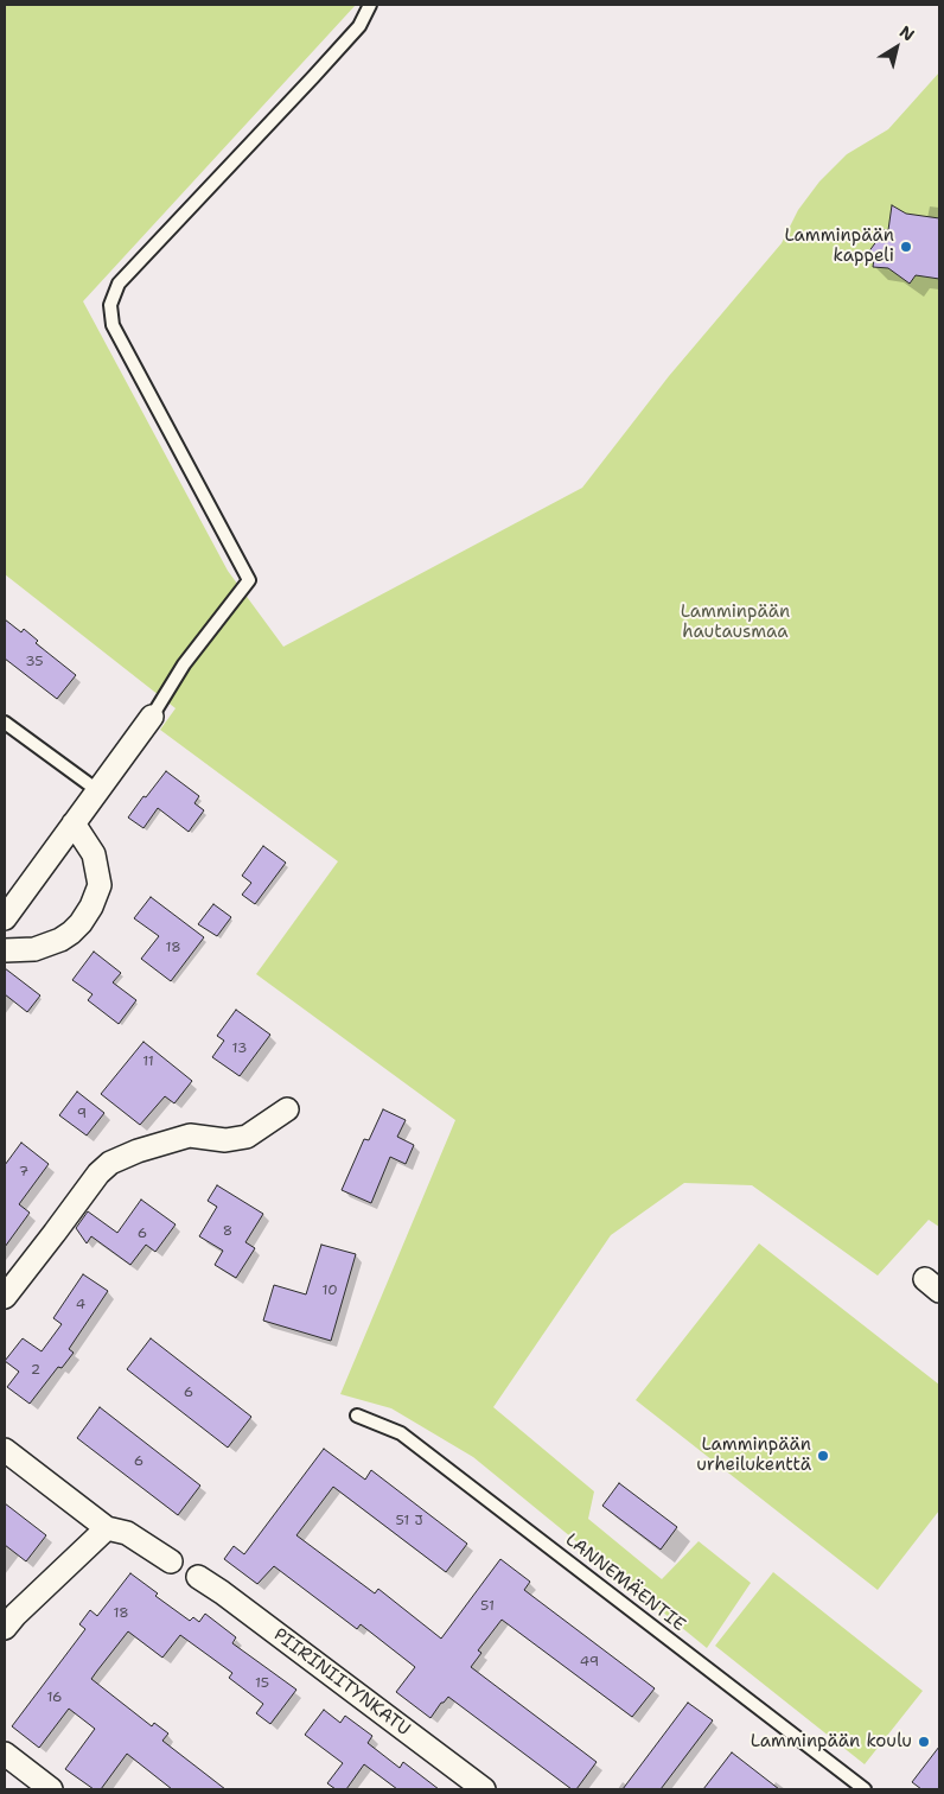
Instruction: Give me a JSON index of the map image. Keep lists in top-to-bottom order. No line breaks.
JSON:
{"streets":{"street":["PIIRINIITYNKATU"],"lane":["LANNEMÄENTIE"]},"parks":["Lamminpään hautausmaa"],"places":["Lamminpään kappeli","Lamminpään urheilukenttä","Lamminpään koulu"],"house_numbers":["35","18","13","11","9","7","8","6","10","4","2","6","6","51 J","51","18","49","15","16"],"north":"top right"}
